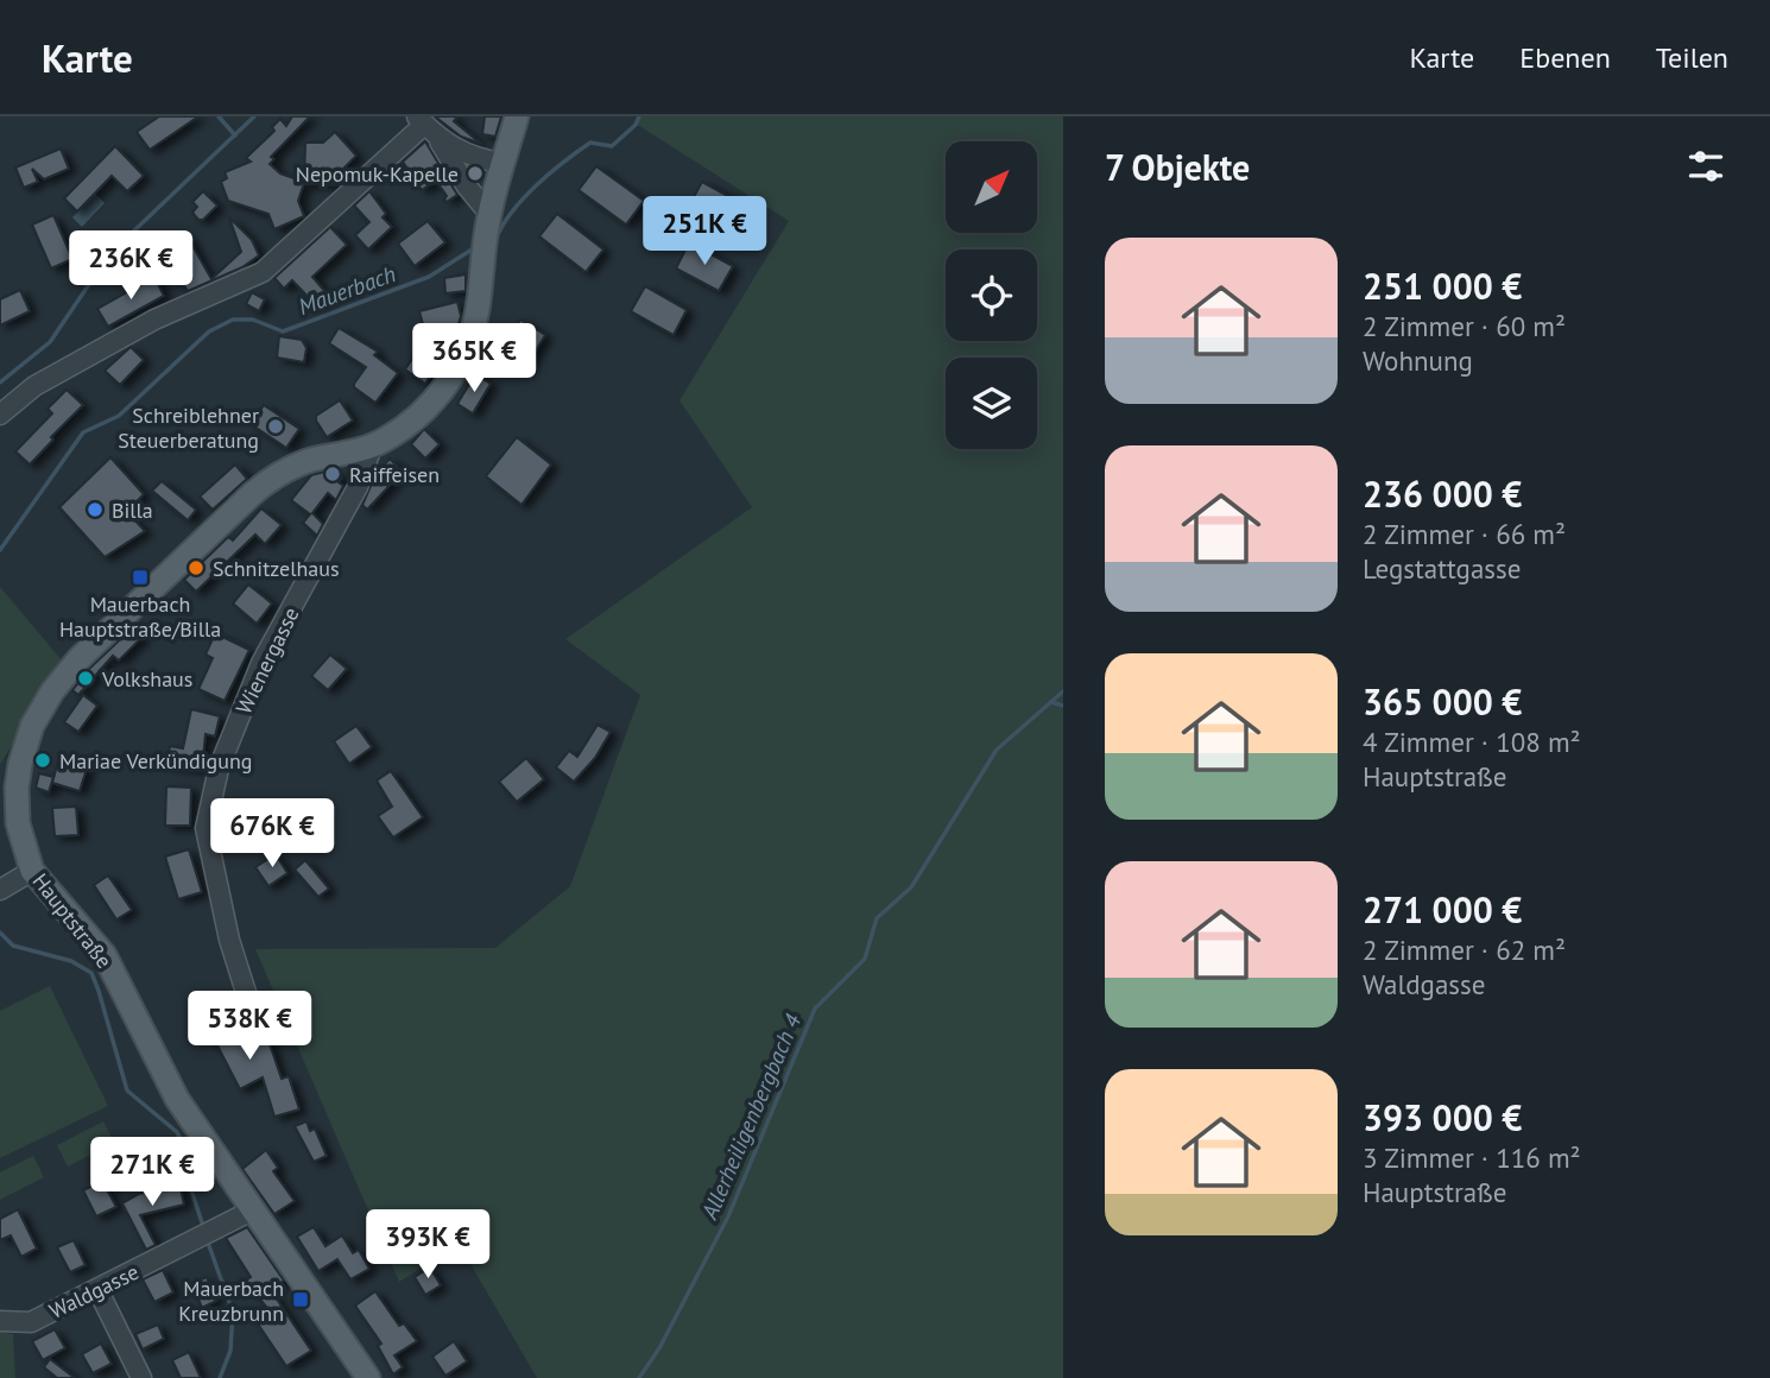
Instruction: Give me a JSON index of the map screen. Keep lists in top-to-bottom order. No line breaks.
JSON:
{"streets":{"main road":["Hauptstraße"],"street":["Wienergasse","Waldgasse"]},"crossings":[["Wienergasse","Hauptstraße"],["Hauptstraße","Waldgasse"]],"water":["Mauerbach","Allerheiligenbergbach 4"],"places":{"other":["Nepomuk-Kapelle","Schreiblehner Steuerberatung","Raiffeisen","Billa","Schnitzelhaus","Volkshaus","Mariae Verkündigung"],"transit":["Mauerbach Hauptstraße/Billa","Mauerbach Kreuzbrunn"]},"north":"top right","page":{"header":"Karte","nav":["Karte","Ebenen","Teilen"],"heading":"7 Objekte","price":["251K €","236K €","365K €","676K €","538K €","271K €","393K €"],"list":[{"name":"251 000 €","note":"2 Zimmer · 60 m² · Wohnung"},{"name":"236 000 €","note":"2 Zimmer · 66 m² · Legstattgasse"},{"name":"365 000 €","note":"4 Zimmer · 108 m² · Hauptstraße"},{"name":"271 000 €","note":"2 Zimmer · 62 m² · Waldgasse"},{"name":"393 000 €","note":"3 Zimmer · 116 m² · Hauptstraße"}]}}
